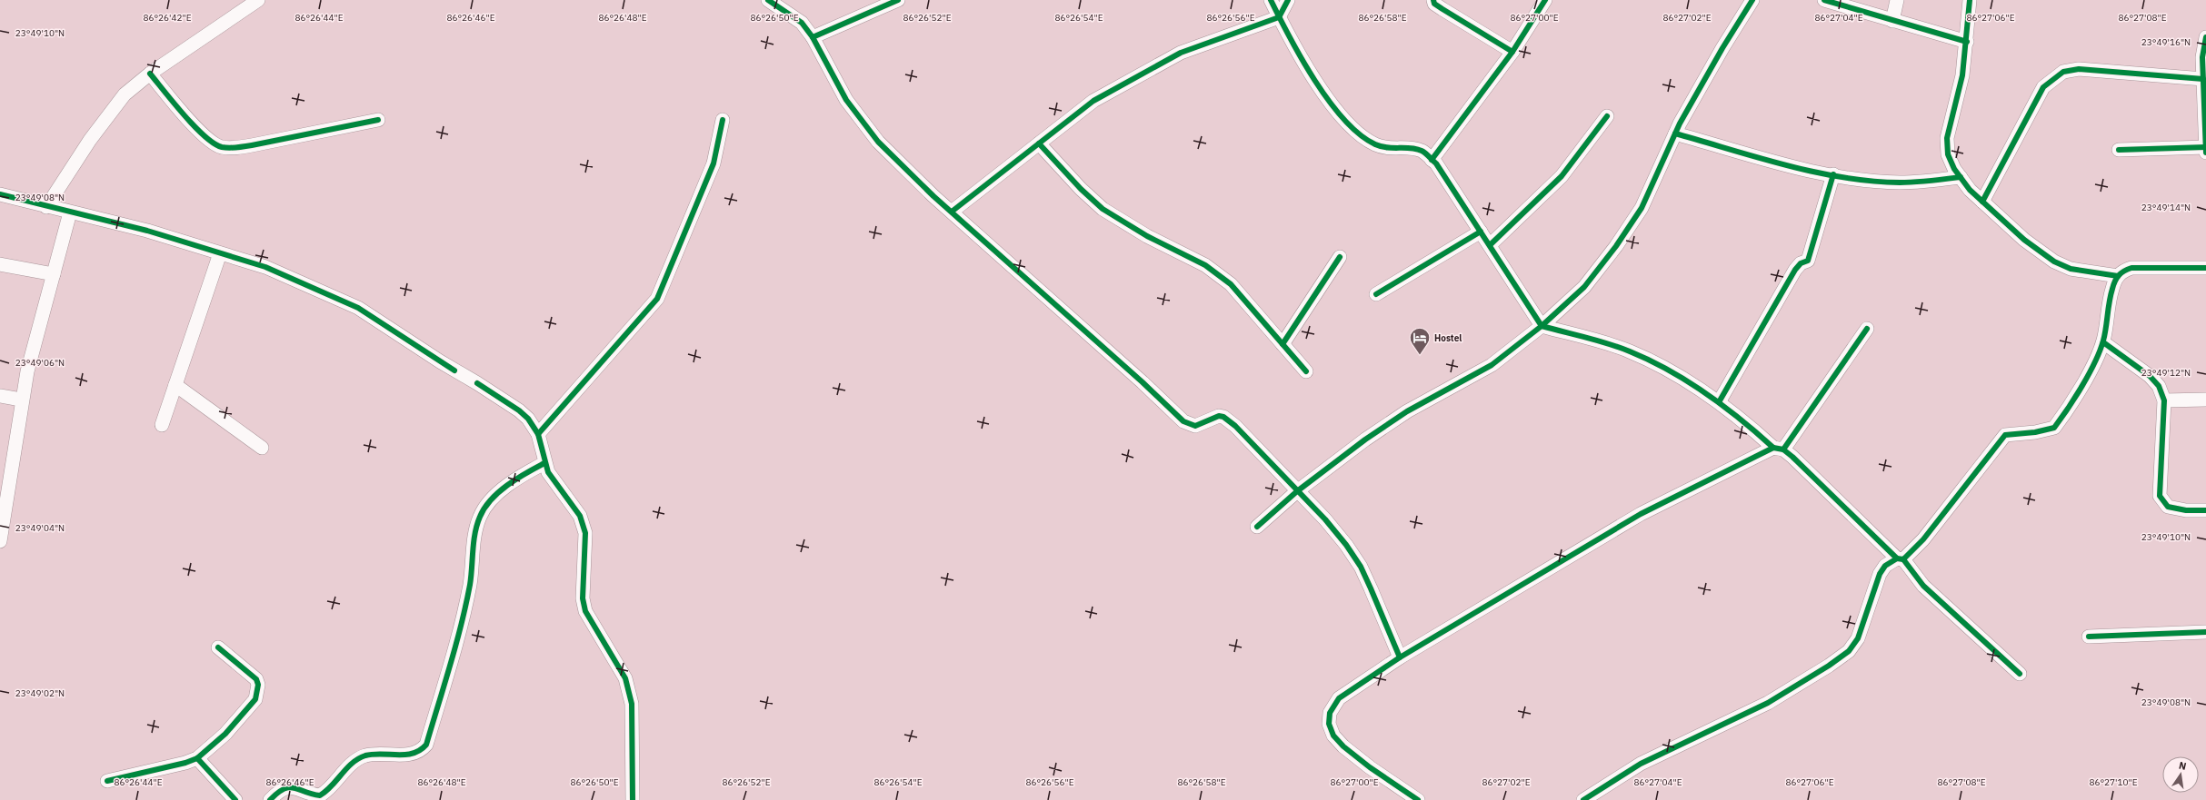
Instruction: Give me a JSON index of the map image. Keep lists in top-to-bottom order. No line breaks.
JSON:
{"places":{"hotel":["Hostel"]},"north":"top","coordinates":["86°26'42\"E","86°26'44\"E","86°26'46\"E","86°26'48\"E","86°26'50\"E","86°26'52\"E","86°26'54\"E","86°26'56\"E","86°26'58\"E","86°27'00\"E","86°27'02\"E","86°27'04\"E","86°27'06\"E","86°27'08\"E","23°49'10\"N","23°49'16\"N","23°49'08\"N","23°49'14\"N","23°49'06\"N","23°49'12\"N","23°49'04\"N","23°49'02\"N","86°27'10\"E"]}
